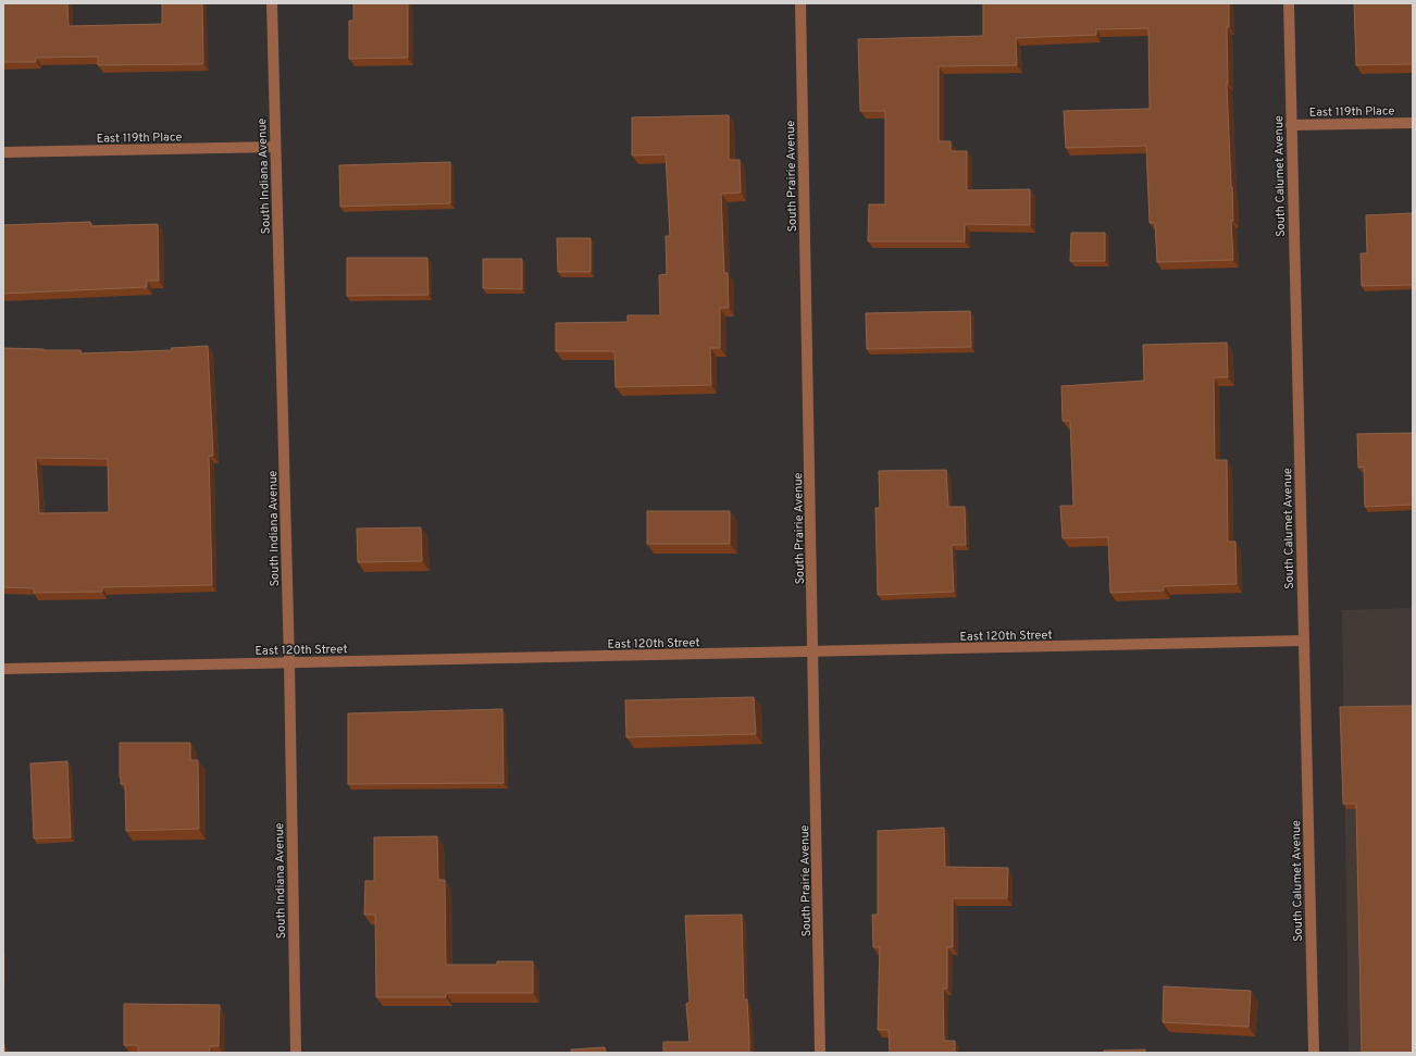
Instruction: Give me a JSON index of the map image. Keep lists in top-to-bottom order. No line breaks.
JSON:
{"streets":{"street":["East 119th Place","South Indiana Avenue","South Prairie Avenue","South Calumet Avenue","East 120th Street"]},"crossings":[["East 119th Place","South Indiana Avenue"],["East 119th Place","South Calumet Avenue"],["South Indiana Avenue","East 120th Street"],["South Prairie Avenue","East 120th Street"],["South Calumet Avenue","East 120th Street"]]}
